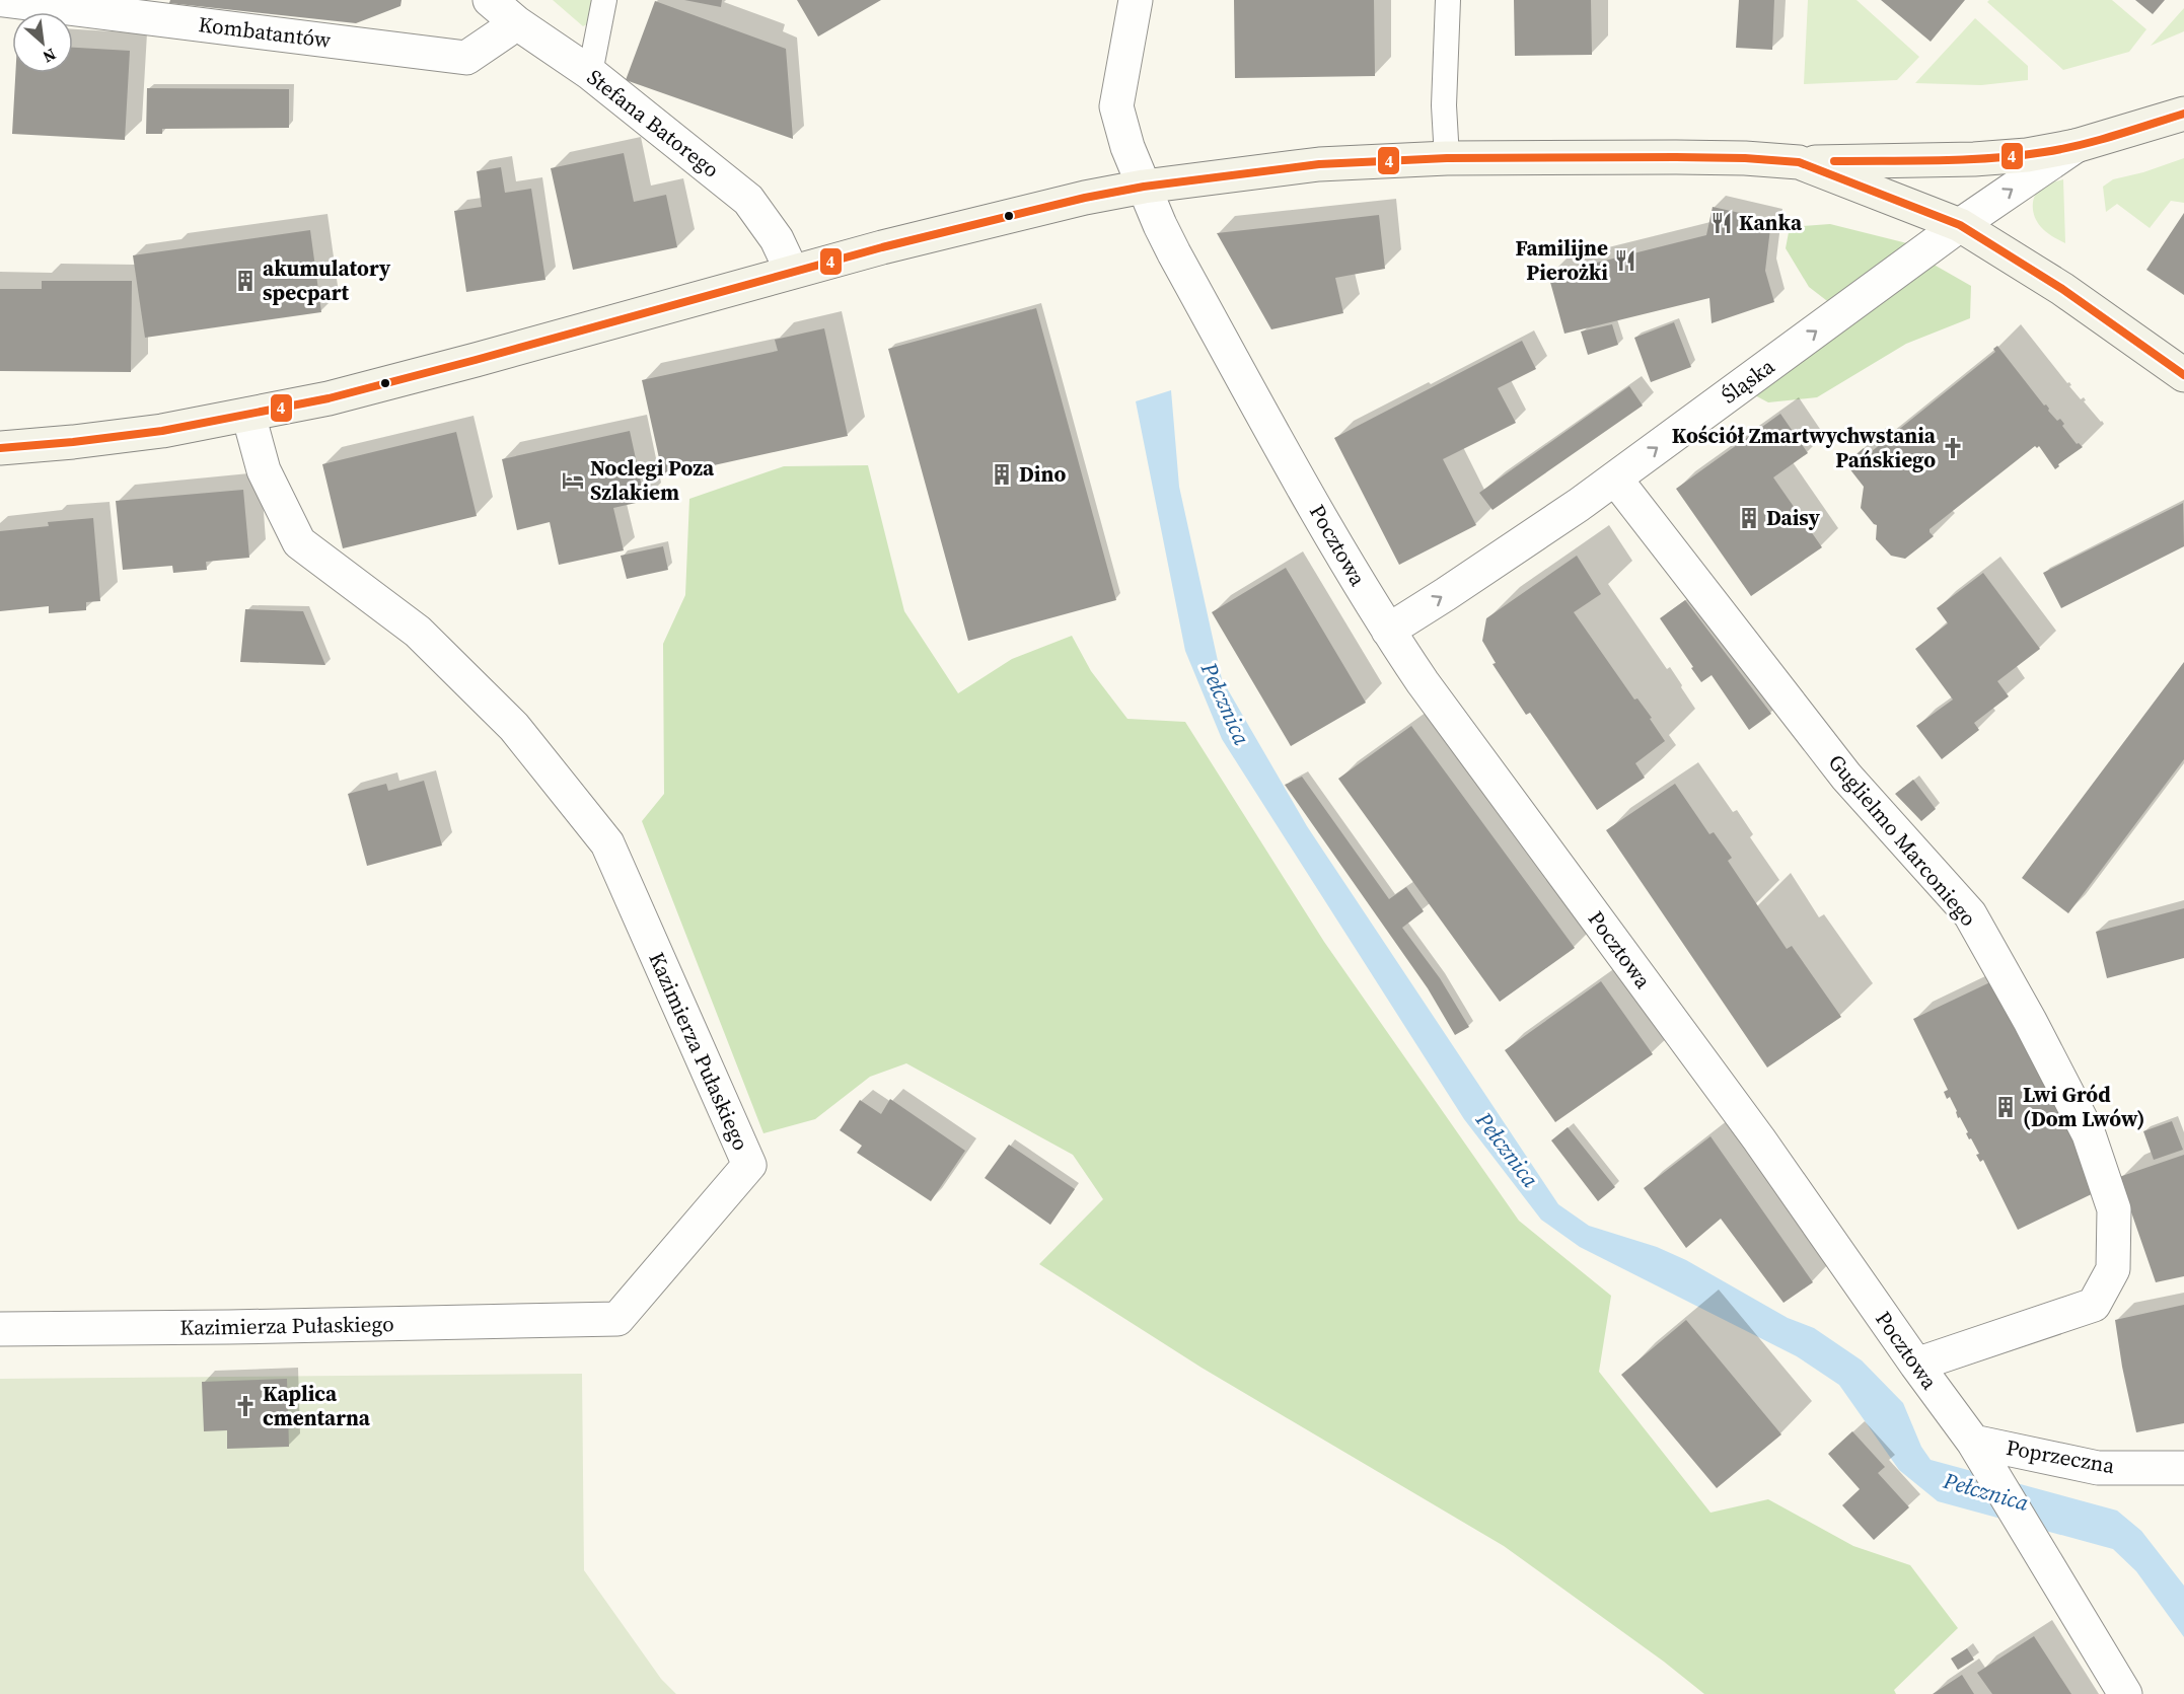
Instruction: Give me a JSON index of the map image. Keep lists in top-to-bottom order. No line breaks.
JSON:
{"streets":{"street":["Kombatantów","Stefana Batorego","Śląska","Pocztowa","Guglielmo Marconiego","Kazimierza Pułaskiego","Poprzeczna"]},"crossings":[["Kombatantów","Stefana Batorego"],["Śląska","Pocztowa"],["Śląska","Guglielmo Marconiego"],["Pocztowa","Guglielmo Marconiego"],["Pocztowa","Poprzeczna"]],"one_way":["Śląska"],"water":["Pełcznica"],"places":{"restaurant":["Kanka","Familijne Pierożki"],"building":["akumulatory specpart","Dino","Daisy","Lwi Gród (Dom Lwów)"],"church":["Kościół Zmartwychwstania Pańskiego","Kaplica cmentarna"],"hotel":["Noclegi Poza Szlakiem"]},"lines":["transit line 4"],"north":"bottom right"}
